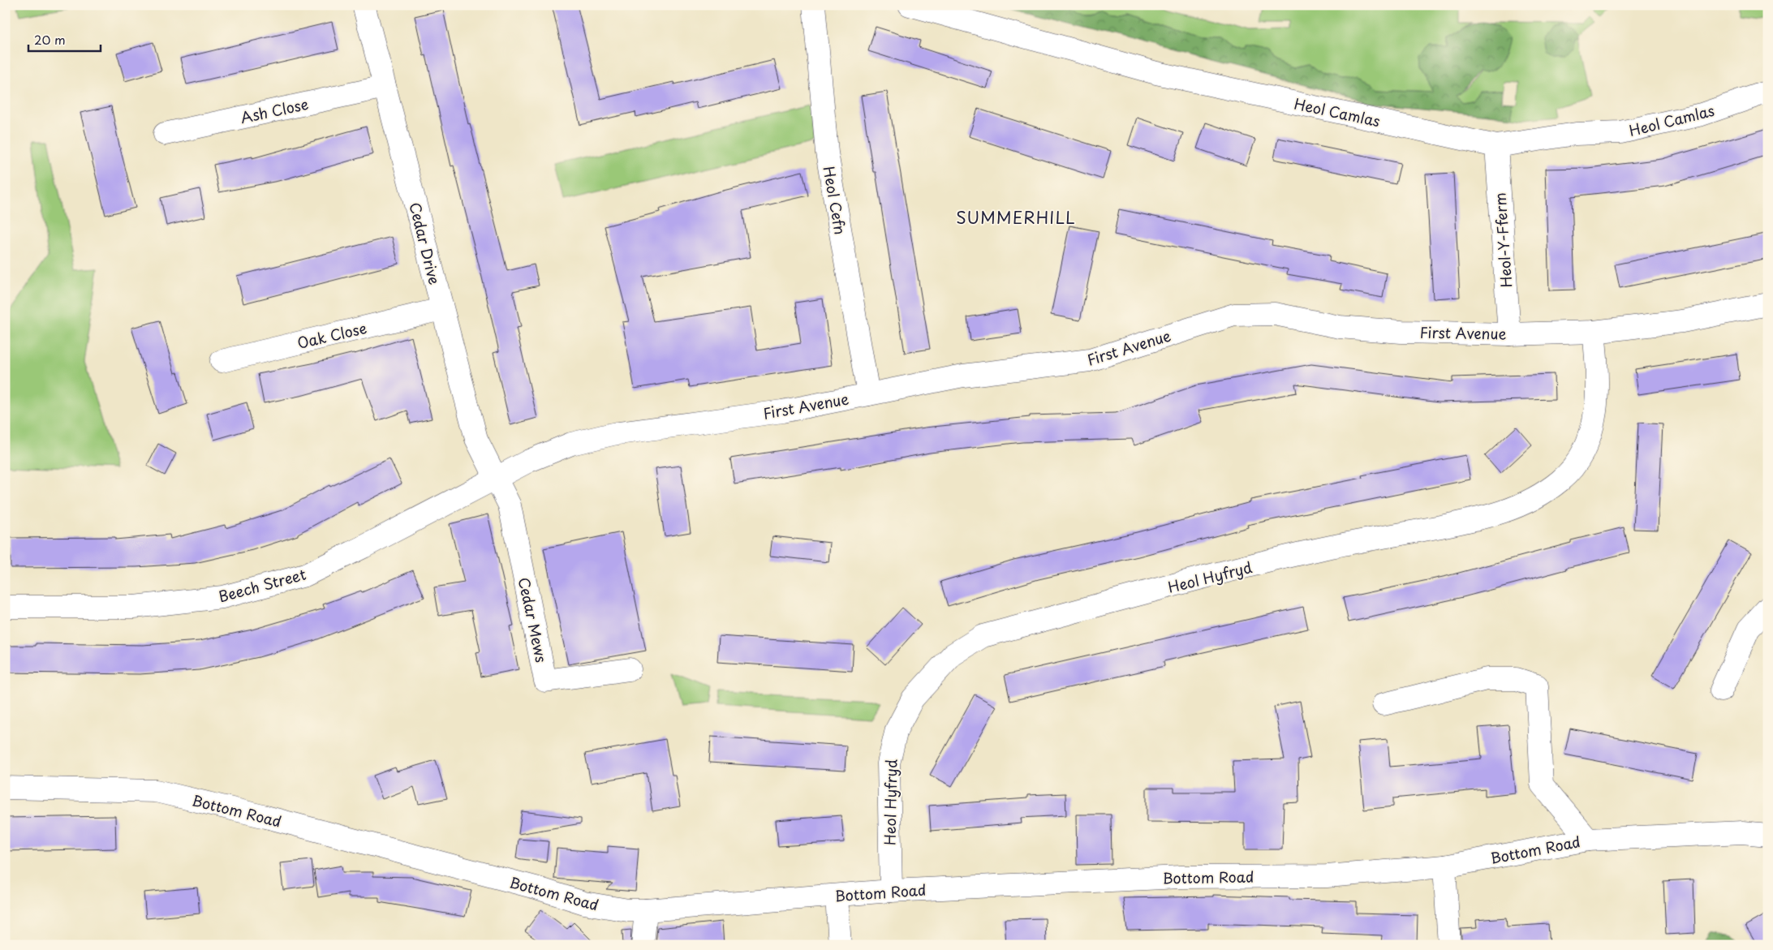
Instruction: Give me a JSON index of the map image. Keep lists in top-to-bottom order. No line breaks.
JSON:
{"streets":{"street":["Ash Close","Heol Camlas","Heol Cefn","Heol-Y-Fferm","Cedar Drive","First Avenue","Oak Close","Heol Hyfryd","Beech Street","Cedar Mews","Bottom Road"]},"crossings":[["Ash Close","Cedar Drive"],["Heol Camlas","Heol-Y-Fferm"],["Heol Cefn","First Avenue"],["Heol-Y-Fferm","First Avenue"],["Cedar Drive","First Avenue"],["Cedar Drive","Oak Close"],["Cedar Drive","Beech Street"],["Cedar Drive","Cedar Mews"],["First Avenue","Heol Hyfryd"],["First Avenue","Beech Street"],["First Avenue","Cedar Mews"],["Heol Hyfryd","Bottom Road"],["Beech Street","Cedar Mews"]],"districts":["SUMMERHILL"],"scale_bar":"20 m"}
